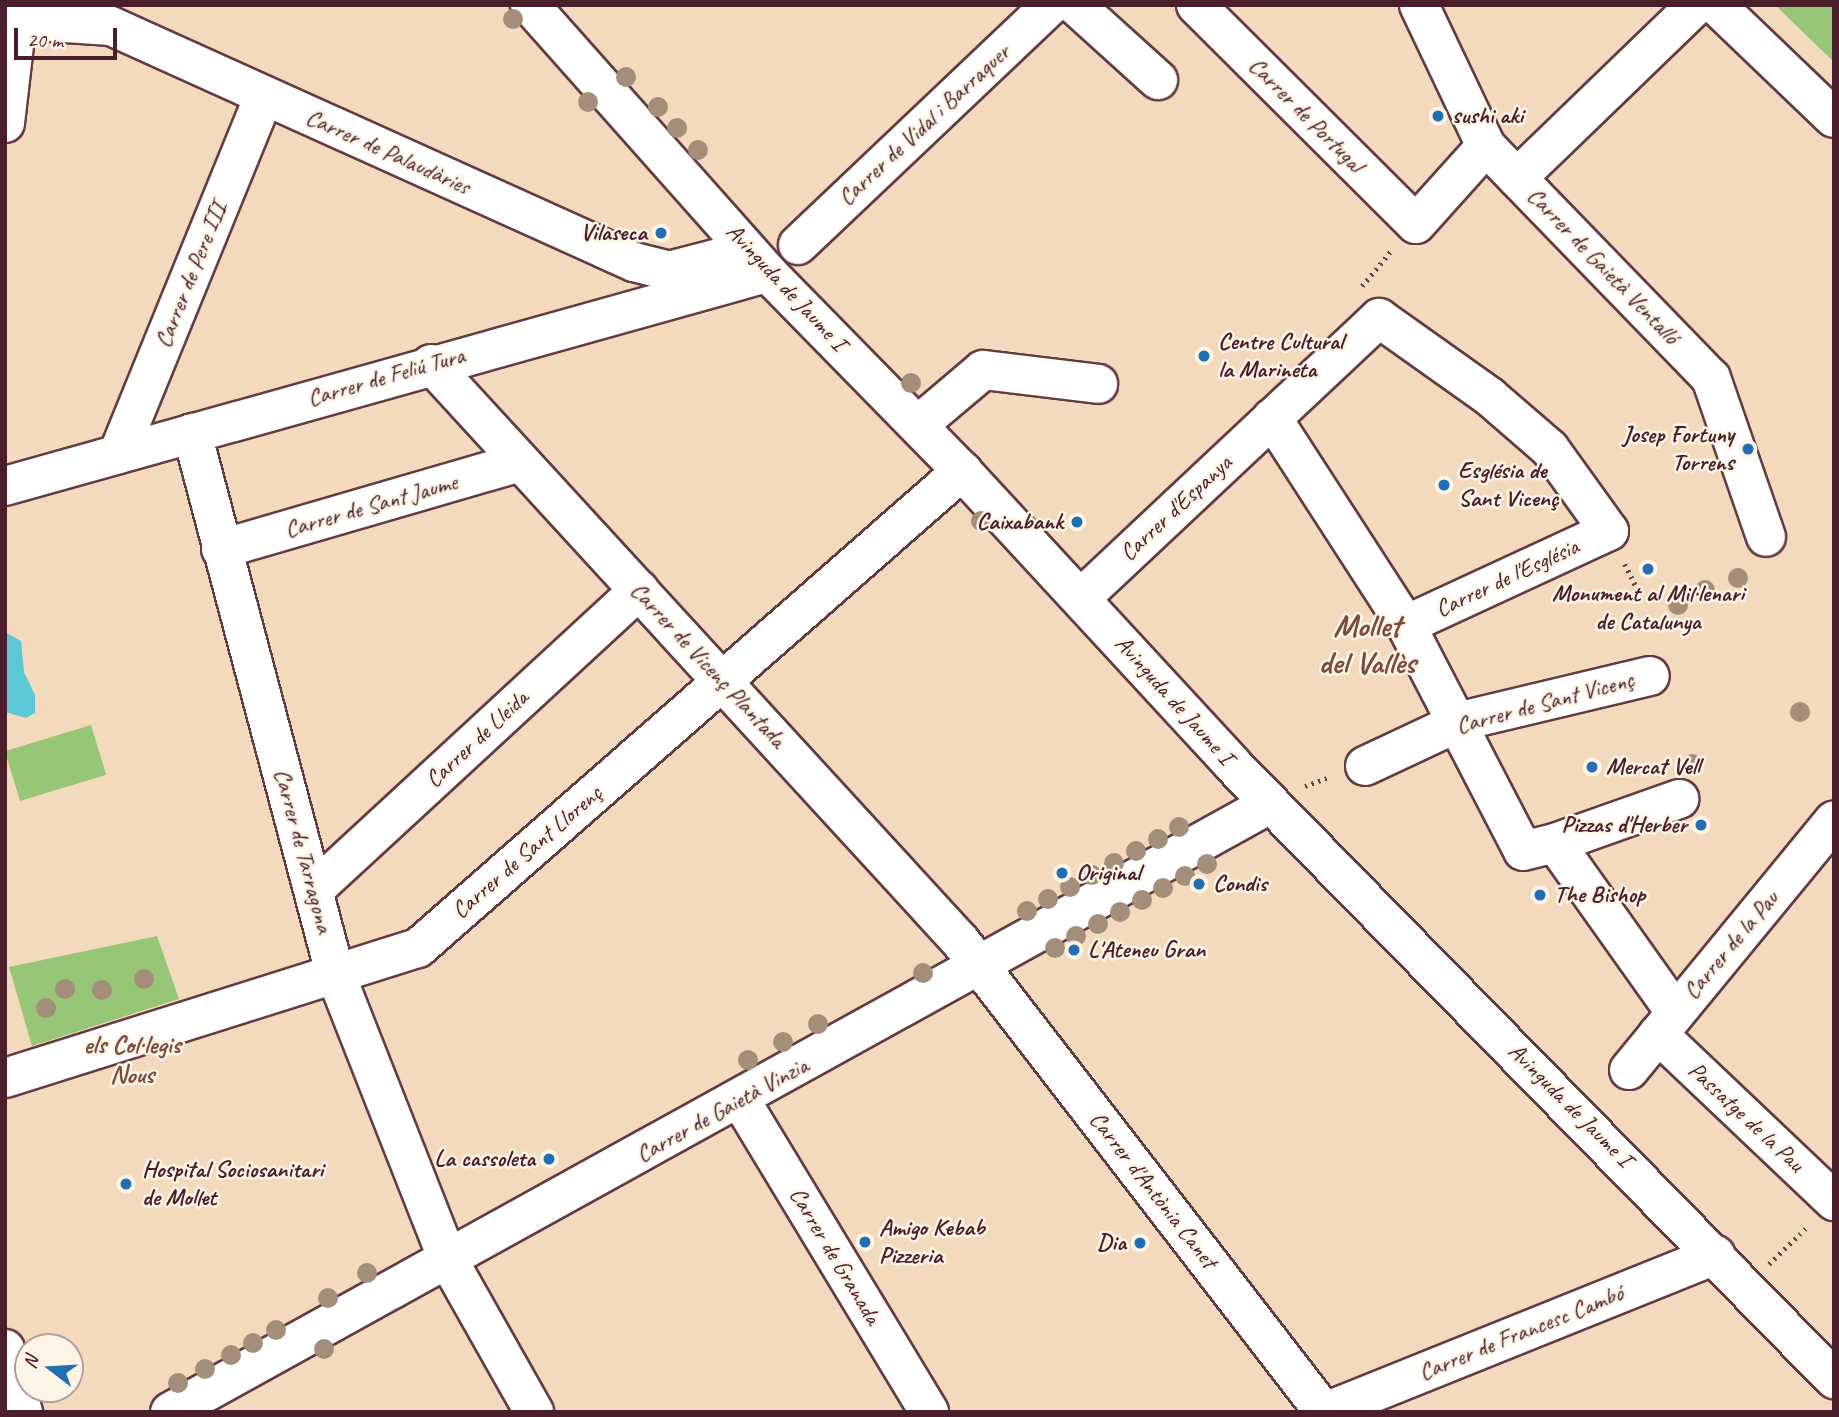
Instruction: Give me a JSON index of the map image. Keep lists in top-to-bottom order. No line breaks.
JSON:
{"streets":{"street":["Carrer de Portugal","Carrer de Vidal i Barraquer","Carrer de Palaudàries","Carrer de Gaietà Ventalló","Carrer de Pere III","Avinguda de Jaume I","Carrer de Feliú Tura","Carrer de Sant Jaume","Carrer d'Espanya","Carrer de l'Església","Carrer de Vicenç Plantada","Carrer de Sant Vicenç","Carrer de Lleida","Carrer de Tarragona","Carrer de Sant Llorenç","Carrer de la Pau","Carrer de Gaietà Vinzia","Passatge de la Pau","Carrer d'Antònia Canet","Carrer de Granada","Carrer de Francesc Cambó"]},"crossings":[["Carrer de Palaudàries","Carrer de Pere III"],["Carrer de Palaudàries","Avinguda de Jaume I"],["Carrer de Palaudàries","Carrer de Feliú Tura"],["Carrer de Pere III","Carrer de Feliú Tura"],["Avinguda de Jaume I","Carrer de Feliú Tura"],["Avinguda de Jaume I","Carrer d'Espanya"],["Avinguda de Jaume I","Carrer de Sant Llorenç"],["Avinguda de Jaume I","Carrer de Gaietà Vinzia"],["Avinguda de Jaume I","Carrer de Francesc Cambó"],["Carrer de Feliú Tura","Carrer de Vicenç Plantada"],["Carrer de Feliú Tura","Carrer de Tarragona"],["Carrer de Sant Jaume","Carrer de Vicenç Plantada"],["Carrer de Sant Jaume","Carrer de Tarragona"],["Carrer d'Espanya","Carrer de l'Església"],["Carrer de Vicenç Plantada","Carrer de Lleida"],["Carrer de Vicenç Plantada","Carrer de Sant Llorenç"],["Carrer de Vicenç Plantada","Carrer de Gaietà Vinzia"],["Carrer de Vicenç Plantada","Carrer d'Antònia Canet"],["Carrer de Lleida","Carrer de Tarragona"],["Carrer de Tarragona","Carrer de Sant Llorenç"],["Carrer de Tarragona","Carrer de Gaietà Vinzia"],["Carrer de la Pau","Passatge de la Pau"],["Carrer de Gaietà Vinzia","Carrer d'Antònia Canet"],["Carrer de Gaietà Vinzia","Carrer de Granada"],["Carrer d'Antònia Canet","Carrer de Francesc Cambó"]],"districts":["Mollet del Vallès","els Col·legis Nous"],"places":["sushi aki","Vilaseca","Centre Cultural la Marineta","Josep Fortuny Torrens","Església de Sant Vicenç","Caixabank","Monument al Mil·lenari de Catalunya","Mercat Vell","Pizzas d'Herber","Original","Condis","The Bishop","L'Ateneu Gran","La cassoleta","Hospital Sociosanitari de Mollet","Amigo Kebab Pizzeria","Dia"],"scale_bar":"20 m","north":"left"}
